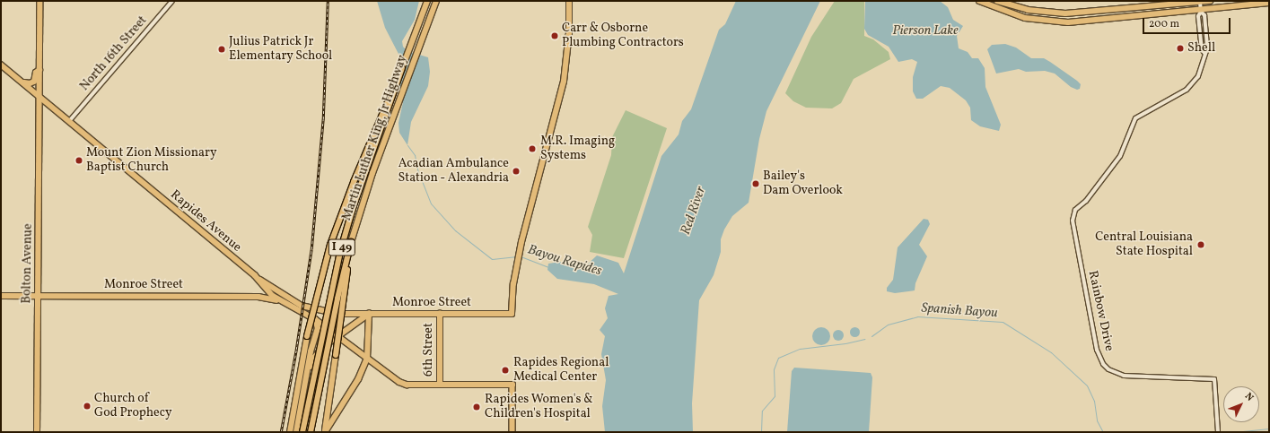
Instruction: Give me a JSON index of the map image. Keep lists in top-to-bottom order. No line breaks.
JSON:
{"streets":{"highway":["Martin Luther King, Jr Highway","I 49"],"main road":["Rapides Avenue","Bolton Avenue","Monroe Street","6th Street"],"street":["North 16th Street","Rainbow Drive"]},"crossings":[["North 16th Street","Rapides Avenue"],["Rapides Avenue","Bolton Avenue"],["Rapides Avenue","Monroe Street"],["Rapides Avenue","6th Street"],["Bolton Avenue","Monroe Street"],["Monroe Street","6th Street"]],"water":["Pierson Lake","Red River","Bayou Rapides","Spanish Bayou"],"places":["Carr & Osborne Plumbing Contractors","Shell","Julius Patrick Jr Elementary School","M.R. Imaging Systems","Mount Zion Missionary Baptist Church","Acadian Ambulance Station - Alexandria","Bailey's Dam Overlook","Central Louisiana State Hospital","Rapides Regional Medical Center","Church of God Prophecy","Rapides Women's & Children's Hospital"],"scale_bar":"200 m","north":"top right"}
